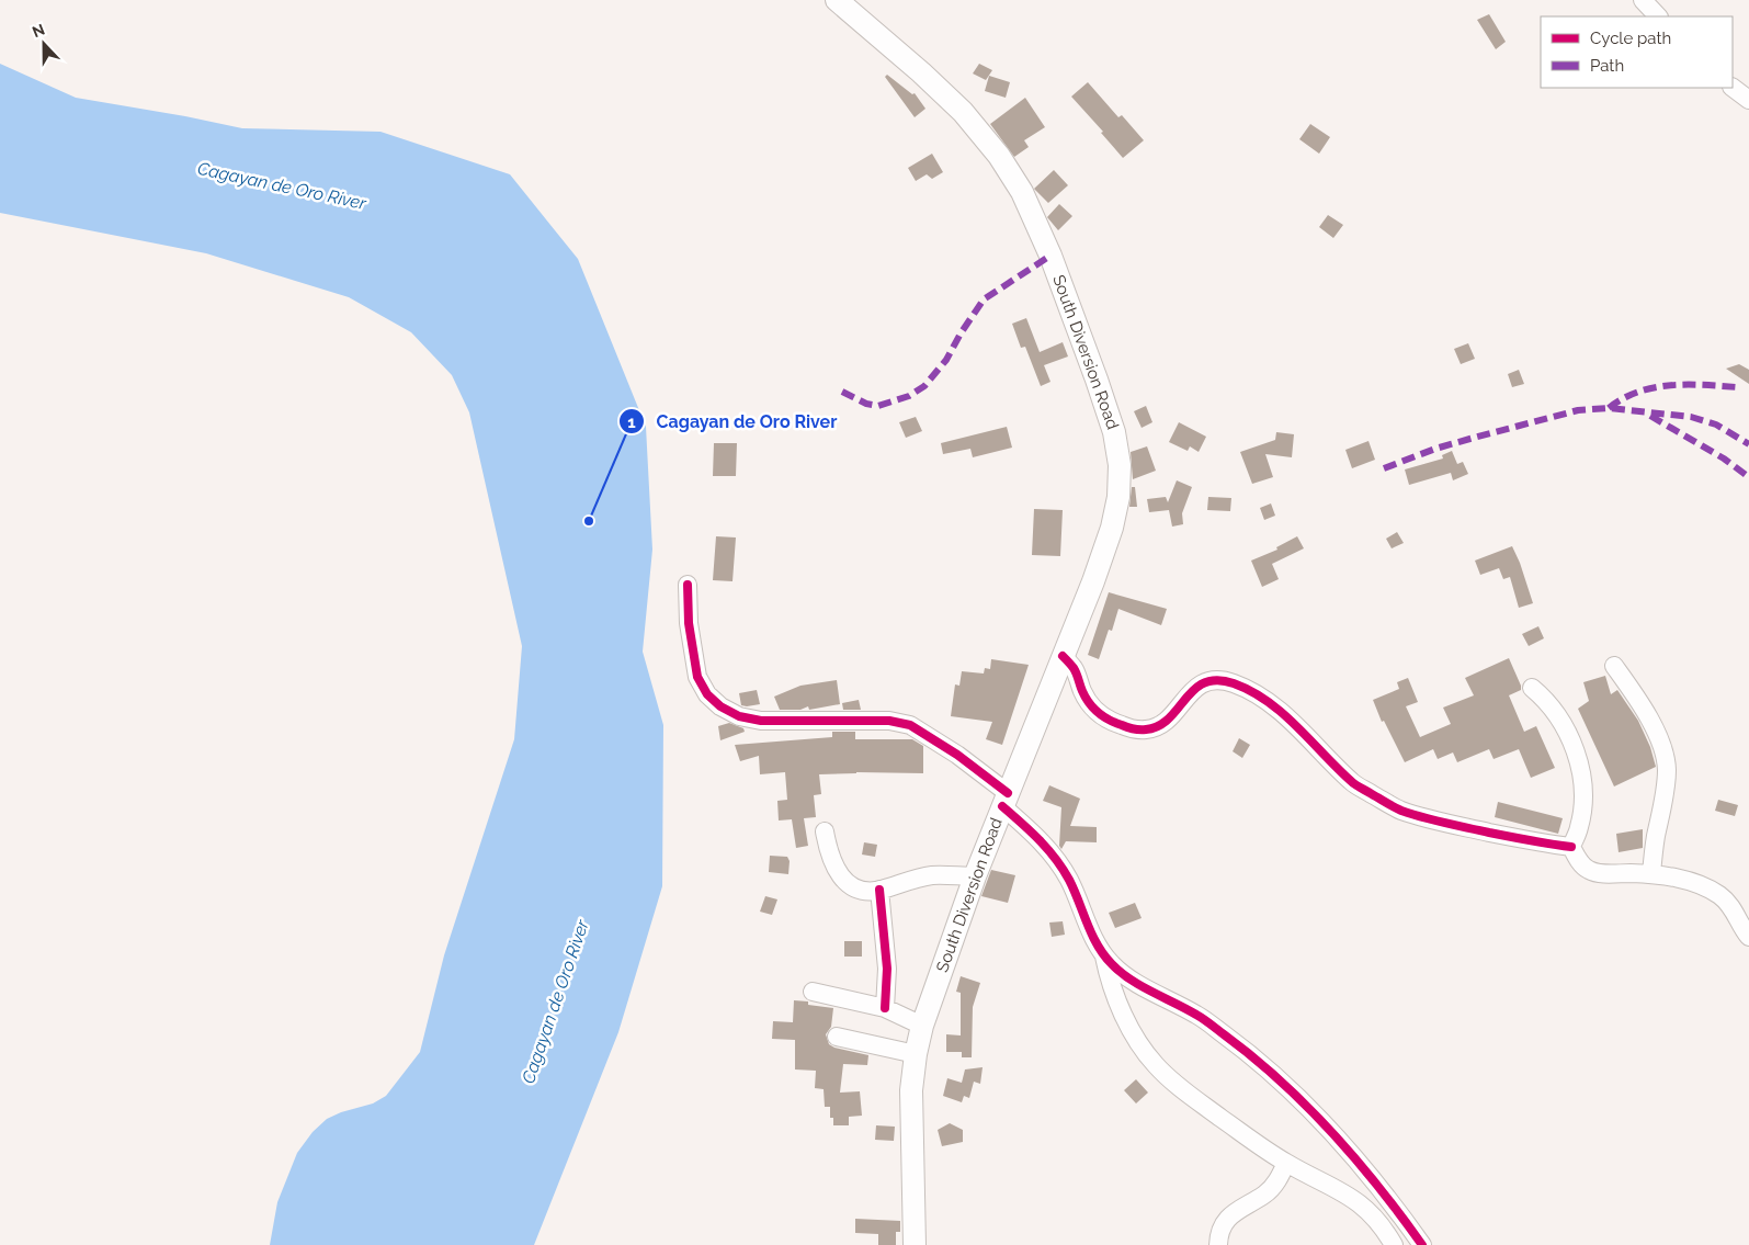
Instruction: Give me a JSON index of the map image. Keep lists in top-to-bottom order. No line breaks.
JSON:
{"streets":{"main road":["South Diversion Road"]},"water":["Cagayan de Oro River"],"places":["Cagayan de Oro River"],"legend":["Cycle path","Path"],"north":"top"}
